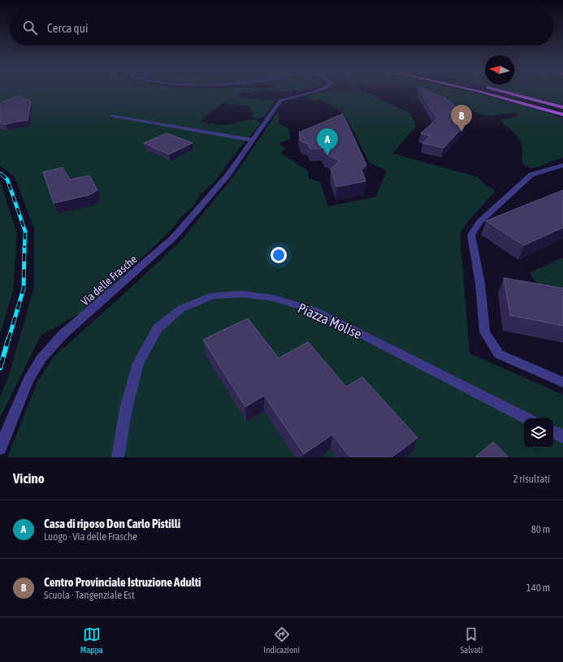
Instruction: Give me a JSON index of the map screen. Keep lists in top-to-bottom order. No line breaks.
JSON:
{"streets":{"street":["Via delle Frasche","Piazza Molise"]},"north":"left","page":{"search":"Cerca qui","pins":["B","A"],"heading":["Vicino","2 risultati"],"list":[{"mark":"A","name":"Casa di riposo Don Carlo Pistilli","note":"Luogo · Via delle Frasche","value":"80 m"},{"mark":"B","name":"Centro Provinciale Istruzione Adulti","note":"Scuola · Tangenziale Est","value":"140 m"}],"nav":["Mappa","Indicazioni","Salvati"]}}
